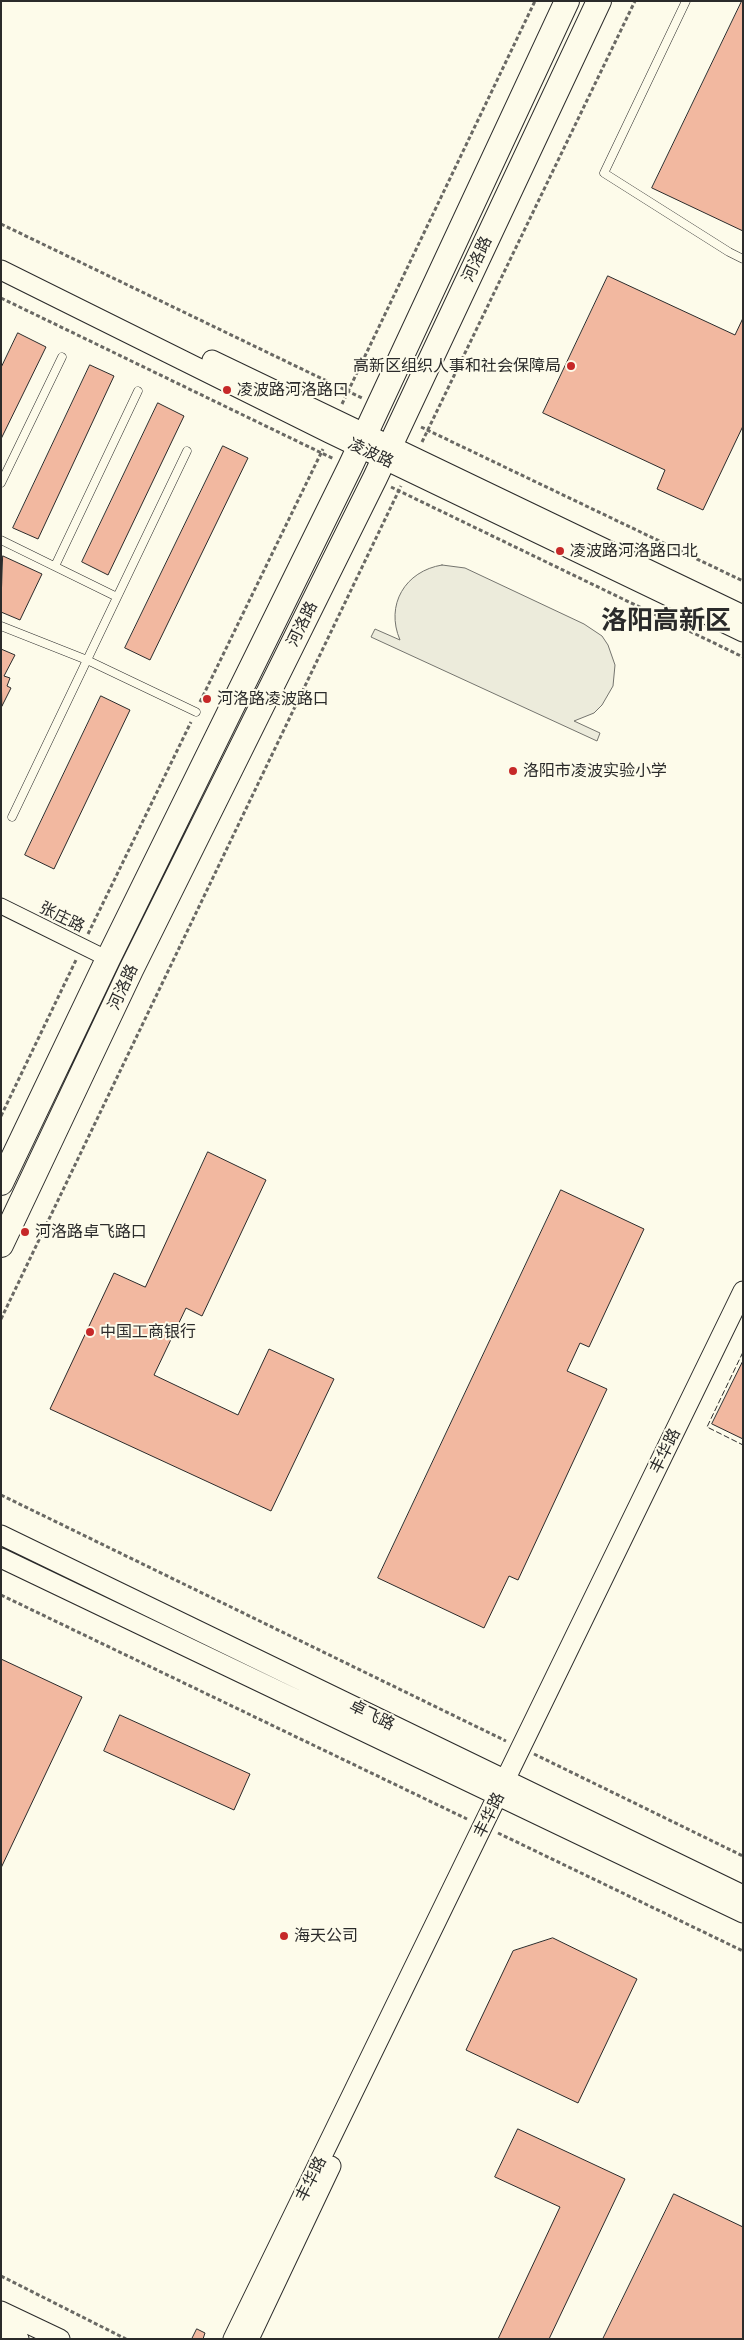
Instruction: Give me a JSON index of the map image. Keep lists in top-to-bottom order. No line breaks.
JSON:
{"streets":{"main road":["河洛路"],"street":["凌波路","张庄路","丰华路","卓飞路"]},"crossings":[["河洛路","凌波路"],["河洛路","张庄路"],["丰华路","卓飞路"]],"districts":["洛阳高新区"],"places":["高新区组织人事和社会保障局","凌波路河洛路口","凌波路河洛路口北","河洛路凌波路口","洛阳市凌波实验小学","河洛路卓飞路口","中国工商银行","海天公司"]}
